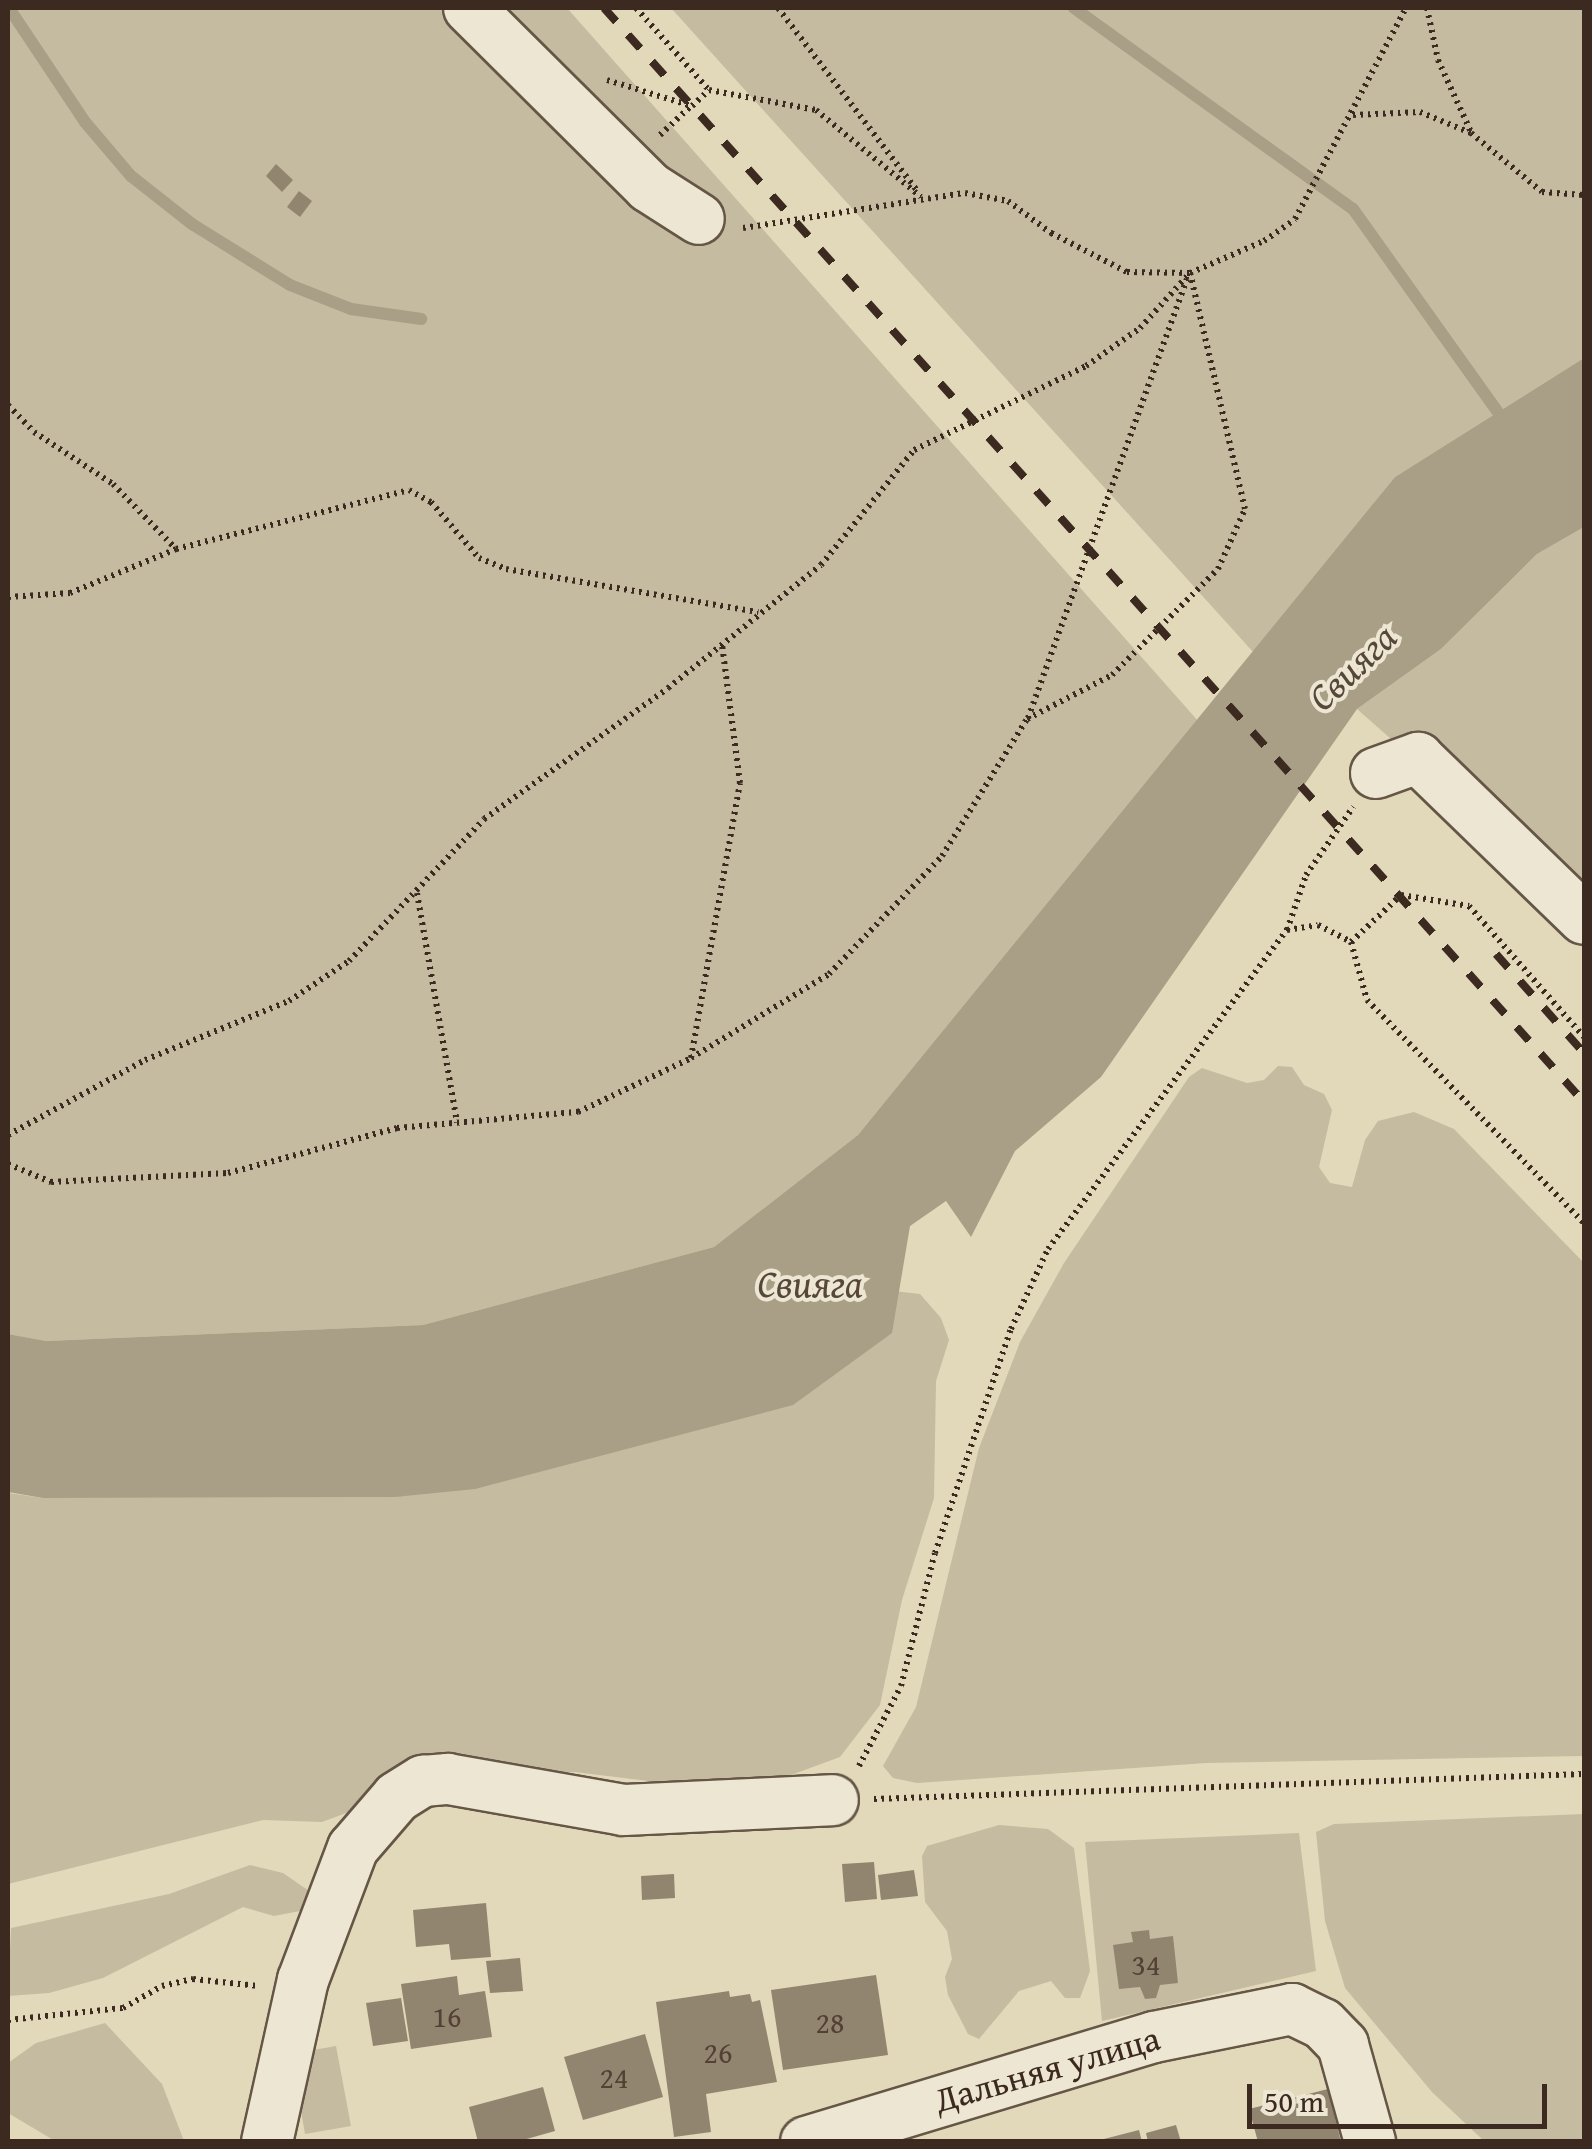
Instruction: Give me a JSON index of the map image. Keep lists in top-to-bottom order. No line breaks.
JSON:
{"streets":{"street":["Дальняя улица"]},"water":["Свияга"],"house_numbers":["34","16","28","26","24"],"scale_bar":"50 m"}
